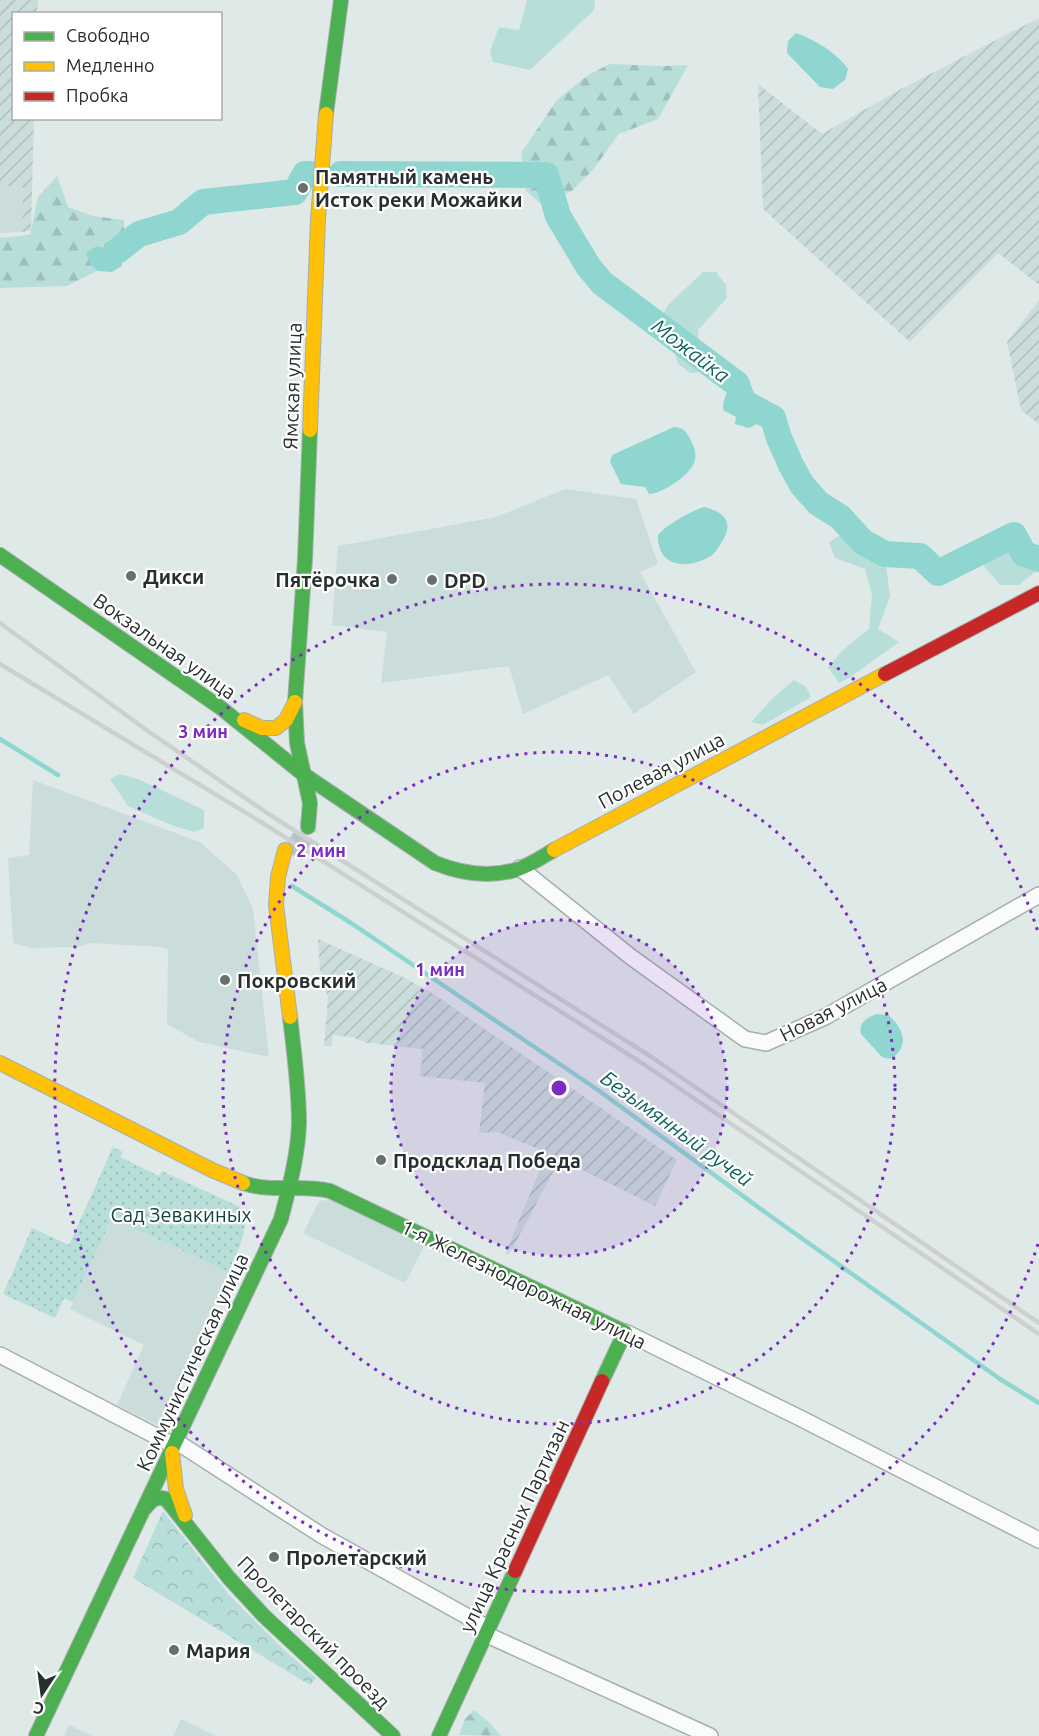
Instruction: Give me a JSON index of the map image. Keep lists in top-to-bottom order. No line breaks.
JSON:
{"streets":{"main road":["Ямская улица","Вокзальная улица","Полевая улица","1-я Железнодорожная улица","Коммунистическая улица","улица Красных Партизан","Пролетарский проезд"],"street":["Новая улица"]},"crossings":[["Ямская улица","Вокзальная улица"],["Ямская улица","Полевая улица"],["Вокзальная улица","Полевая улица"],["Полевая улица","Новая улица"],["1-я Железнодорожная улица","Коммунистическая улица"],["1-я Железнодорожная улица","улица Красных Партизан"]],"water":["Можайка","Безымянный ручей"],"parks":["Сад Зевакиных"],"places":["Памятный камень Исток реки Можайки","Дикси","Пятёрочка","DPD","Покровский","Продсклад Победа","Пролетарский","Мария"],"legend":["Свободно","Медленно","Пробка"],"north":"bottom","rings":["3 мин","2 мин","1 мин"]}
